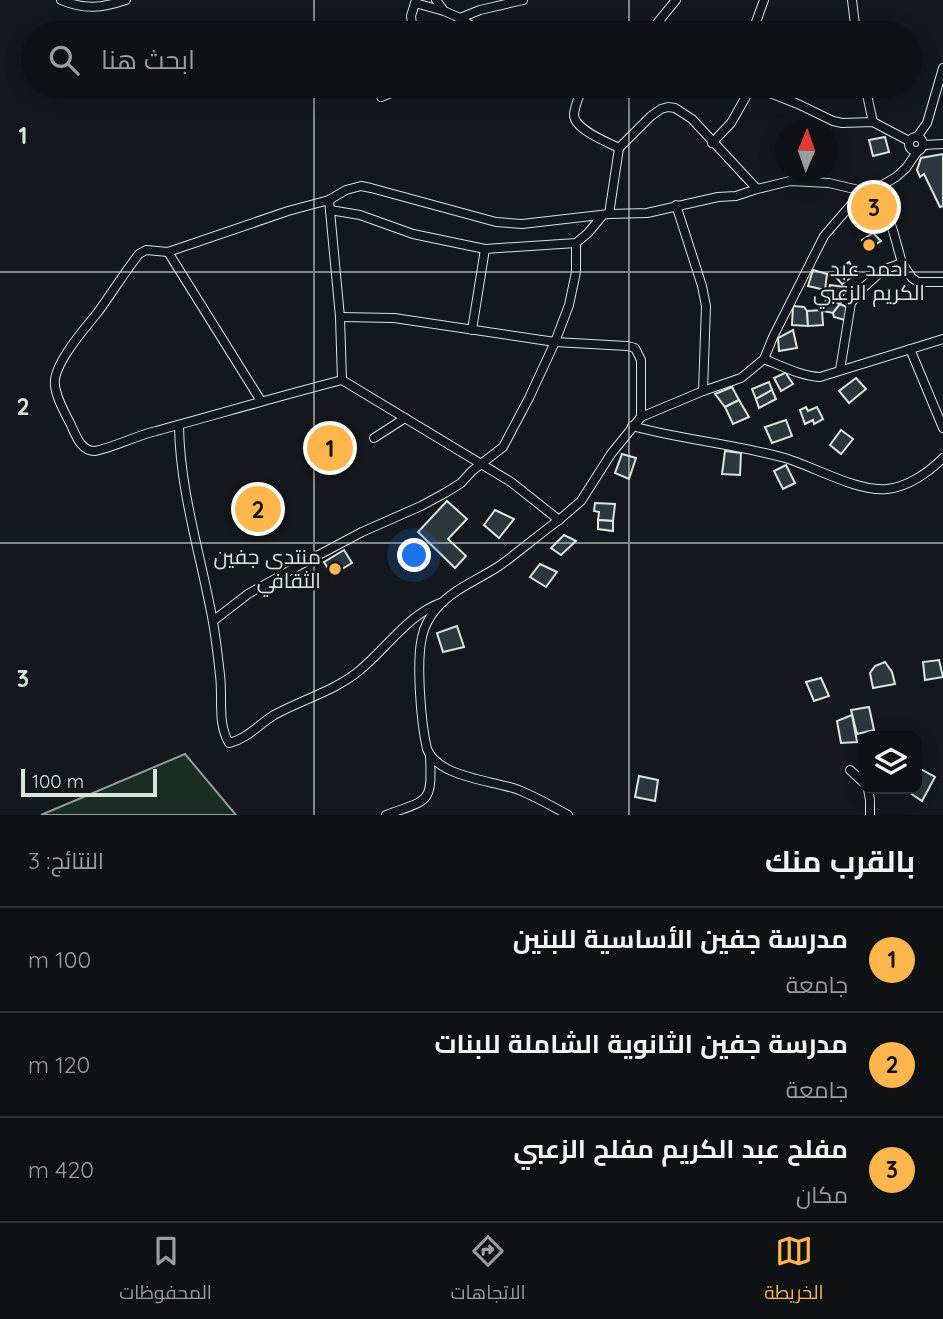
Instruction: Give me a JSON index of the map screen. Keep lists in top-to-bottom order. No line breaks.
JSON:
{"places":["احمد عبد الكريم الزعبي","منتدى جفين الثقافي"],"scale_bar":"100 m","north":"top","page":{"search":"ابحث هنا","pins":["3","1","2"],"scale":"100 m","heading":["بالقرب منك","النتائج: 3"],"list":[{"mark":"1","name":"مدرسة جفين الأساسية للبنين","note":"جامعة","value":"100 m"},{"mark":"2","name":"مدرسة جفين الثانوية الشاملة للبنات","note":"جامعة","value":"120 m"},{"mark":"3","name":"مفلح عبد الكريم مفلح الزعبي","note":"مكان","value":"420 m"}],"nav":["الخريطة","الاتجاهات","المحفوظات"]},"grid":{"rows":["1","2","3"]}}
